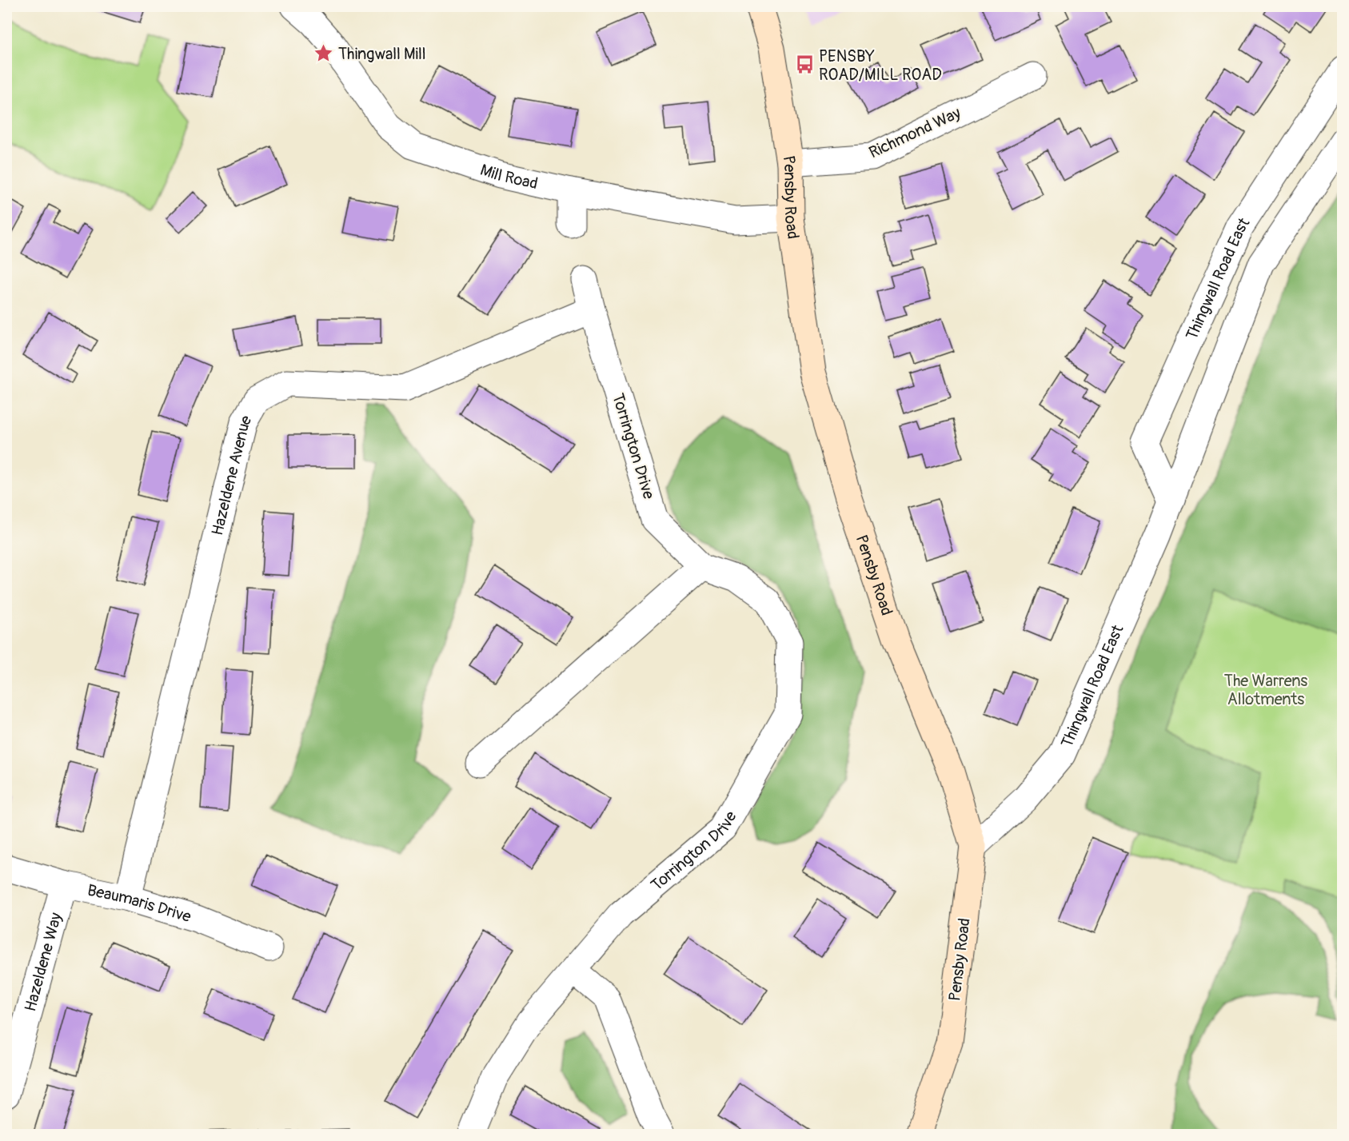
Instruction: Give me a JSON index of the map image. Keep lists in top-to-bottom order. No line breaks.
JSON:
{"streets":{"main road":["Pensby Road"],"street":["Richmond Way","Mill Road","Thingwall Road East","Torrington Drive","Hazeldene Avenue","Beaumaris Drive","Hazeldene Way"]},"crossings":[["Richmond Way","Pensby Road"],["Mill Road","Pensby Road"],["Pensby Road","Thingwall Road East"],["Torrington Drive","Hazeldene Avenue"],["Hazeldene Avenue","Beaumaris Drive"],["Beaumaris Drive","Hazeldene Way"]],"parks":["The Warrens Allotments"],"places":{"place":["Thingwall Mill"],"bus stop":["PENSBY ROAD/MILL ROAD"]}}
